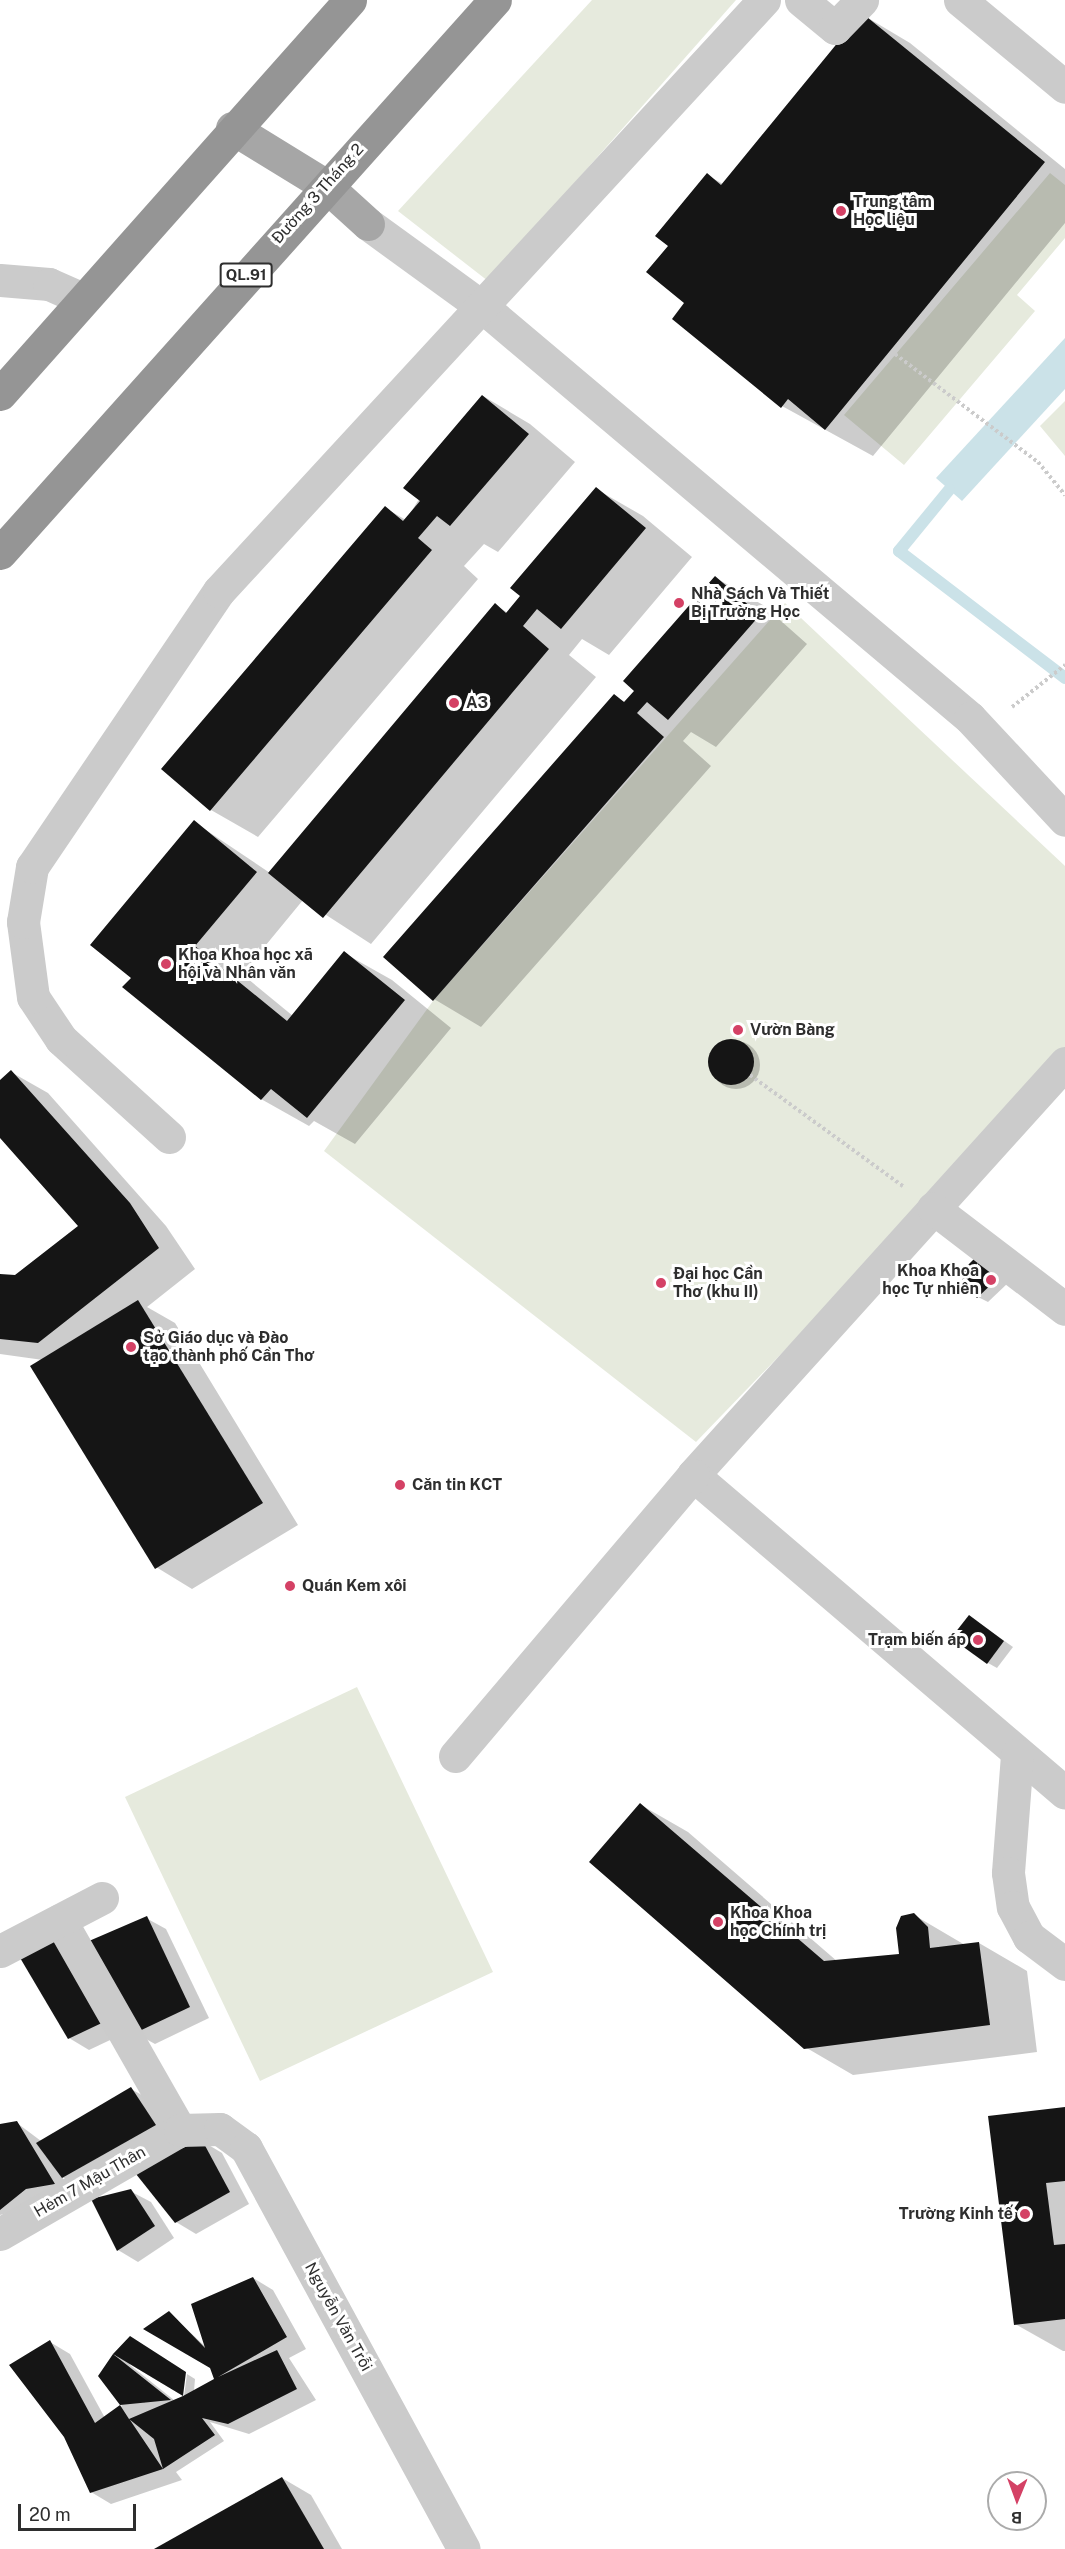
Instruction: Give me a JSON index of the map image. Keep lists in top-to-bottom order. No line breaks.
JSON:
{"streets":{"highway":["Đường 3 Tháng 2","QL.91"],"street":["Hẻm 7 Mậu Thân","Nguyễn Văn Trỗi"]},"crossings":[["Hẻm 7 Mậu Thân","Nguyễn Văn Trỗi"]],"places":["Trung tâm Học liệu","Nhà Sách Và Thiết Bị Trường Học","A3","Khoa Khoa học xã hội và Nhân văn","Vườn Bàng","Khoa Khoa học Tự nhiên","Đại học Cần Thơ (khu II)","Sở Giáo dục và Đào tạo thành phố Cần Thơ","Căn tin KCT","Quán Kem xôi","Trạm biến áp","Khoa Khoa học Chính trị","Trường Kinh tế"],"scale_bar":"20 m","north":"bottom"}
